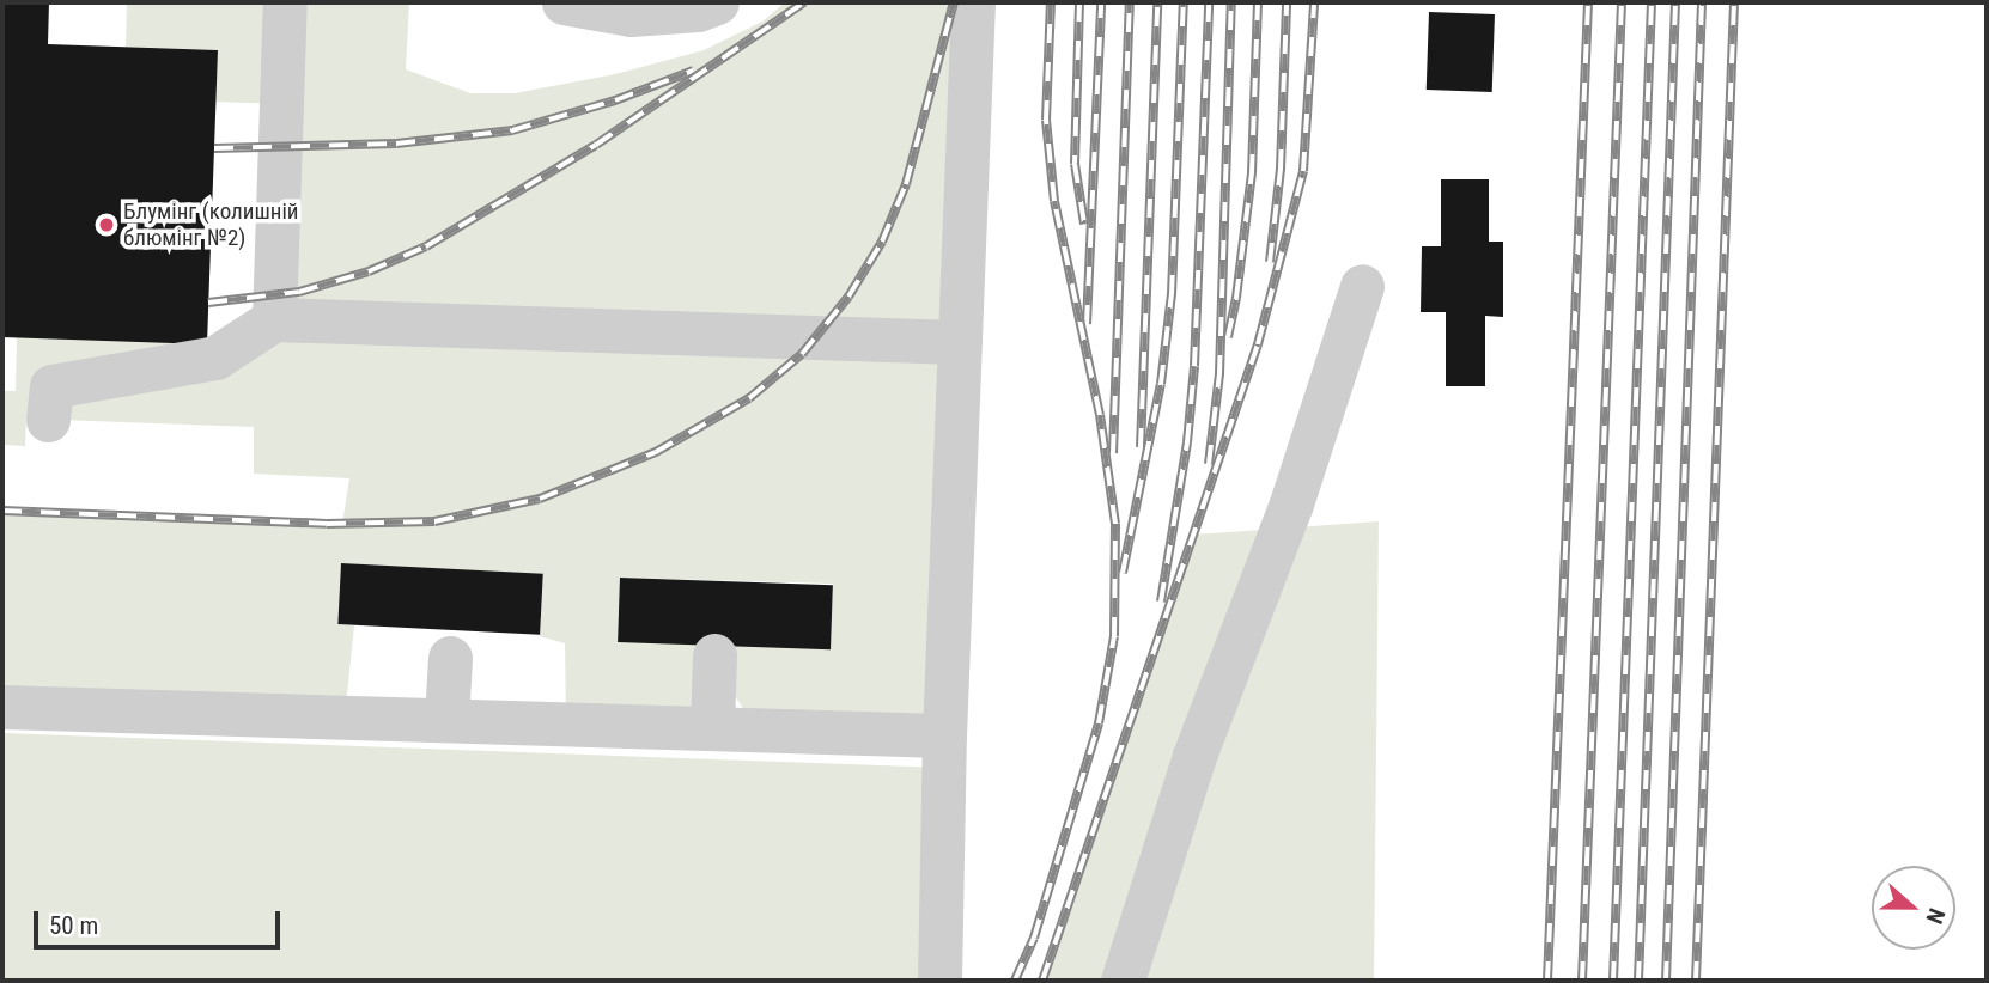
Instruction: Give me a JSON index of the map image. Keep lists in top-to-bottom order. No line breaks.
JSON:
{"places":["Блумінг (колишній блюмінг №2)"],"scale_bar":"50 m","north":"right"}
